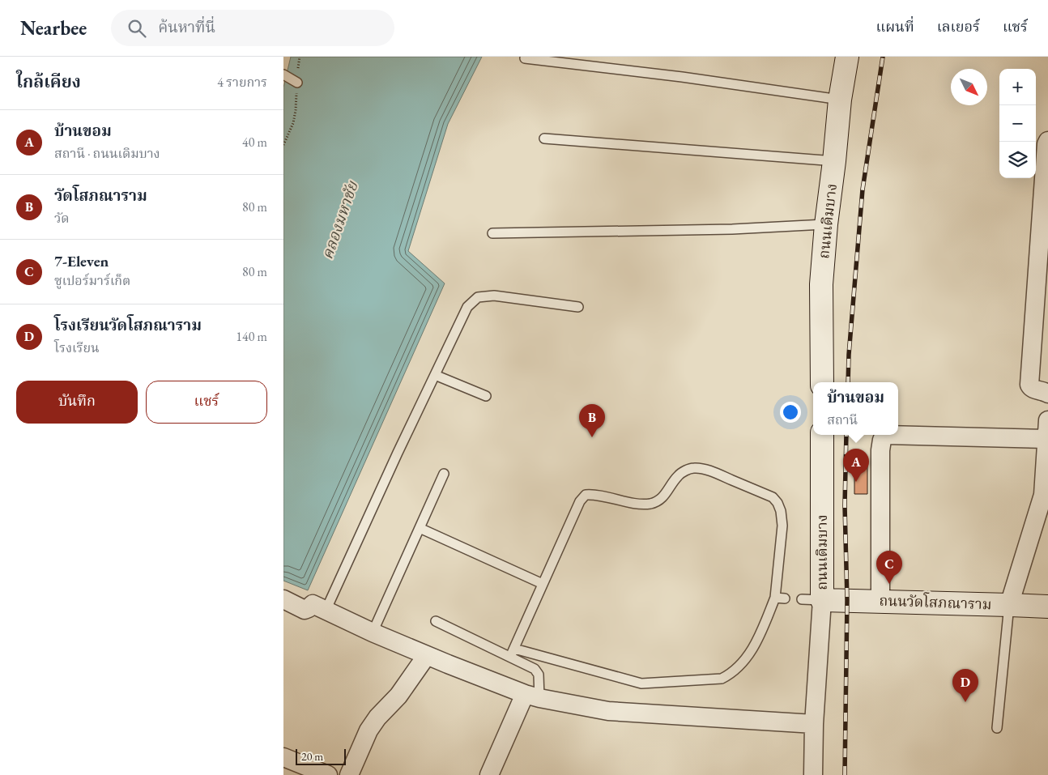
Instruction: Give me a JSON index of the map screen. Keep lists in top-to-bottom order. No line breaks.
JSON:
{"streets":{"street":["ถนนเดิมบาง","ถนนวัดโสภณาราม"]},"crossings":[["ถนนเดิมบาง","ถนนวัดโสภณาราม"]],"water":["คลองมหาชัย"],"scale_bar":"20 m","north":"bottom right","page":{"header":"Nearbee","search":"ค้นหาที่นี่","nav":["แผนที่","เลเยอร์","แชร์"],"heading":["ใกล้เคียง","4 รายการ"],"map_buttons":["+","−"],"list":[{"mark":"A","name":"บ้านขอม","note":"สถานี · ถนนเดิมบาง","value":"40 m"},{"mark":"B","name":"วัดโสภณาราม","note":"วัด","value":"80 m"},{"mark":"C","name":"7-Eleven","note":"ซูเปอร์มาร์เก็ต","value":"80 m"},{"mark":"D","name":"โรงเรียนวัดโสภณาราม","note":"โรงเรียน","value":"140 m"}],"buttons":["บันทึก","แชร์"],"popup":["บ้านขอม","สถานี"],"pins":["B","A","C","D"],"scale":"20 m"}}
